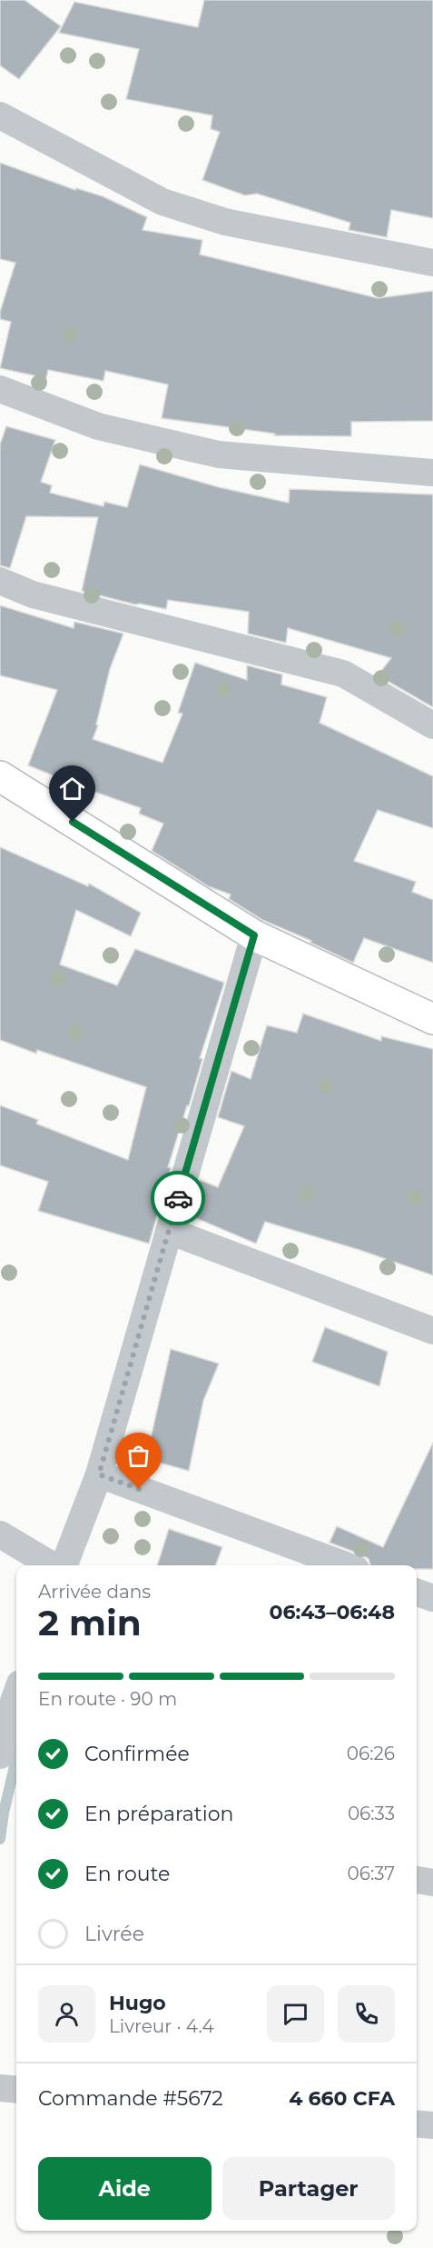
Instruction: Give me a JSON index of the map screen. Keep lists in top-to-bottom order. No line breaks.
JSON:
{"page":{"heading":["2 min","Arrivée dans","06:43–06:48"],"panel":["Hugo","Livreur · 4.4","Commande #5672","4 660 CFA"],"bar":"En route · 90 m","list":[["Confirmée","06:26"],["En préparation","06:33"],["En route","06:37"],"Livrée"],"buttons":["Aide","Partager"]}}
